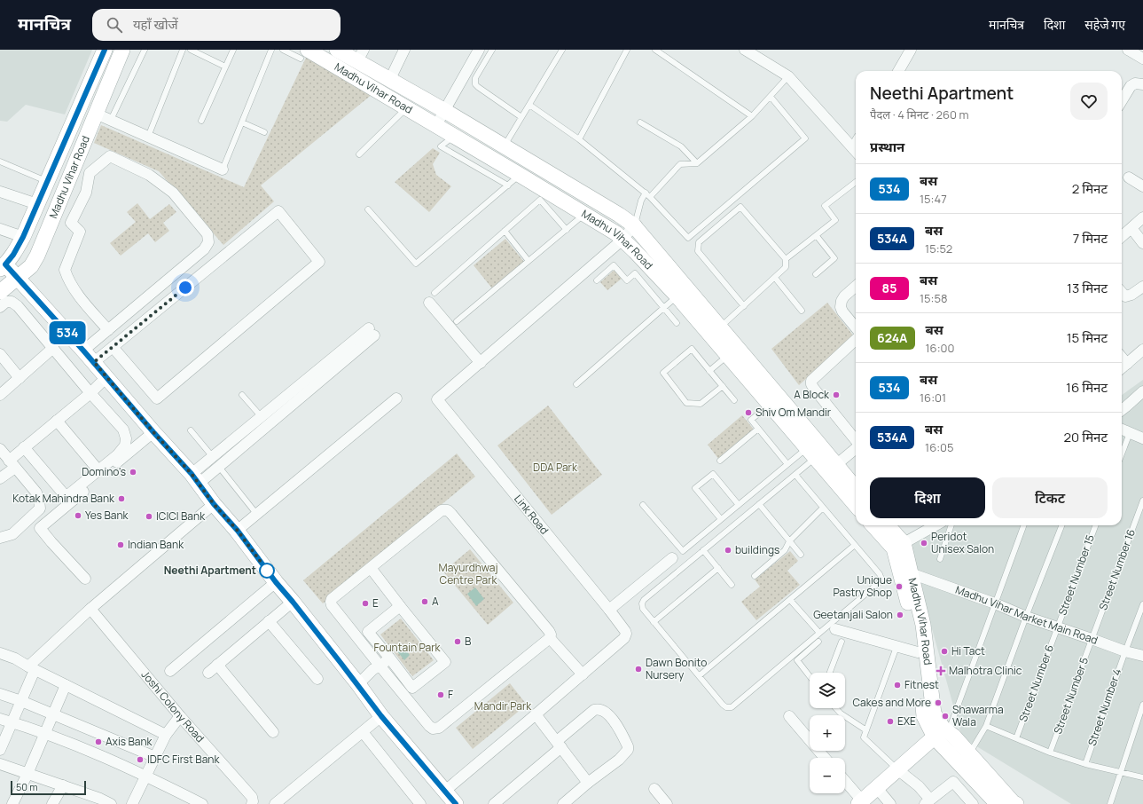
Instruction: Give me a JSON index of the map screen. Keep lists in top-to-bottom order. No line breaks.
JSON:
{"streets":{"street":["Madhu Vihar Road","Link Road","Madhu Vihar Market Main Road","Joshi Colony Road"],"lane":["Street Number 16","Street Number 15","Street Number 6","Street Number 5","Street Number 4"]},"crossings":[["Madhu Vihar Road","Link Road"],["Madhu Vihar Road","Madhu Vihar Market Main Road"],["Street Number 16","Madhu Vihar Market Main Road"],["Street Number 16","Street Number 5"],["Street Number 15","Madhu Vihar Market Main Road"],["Street Number 15","Street Number 6"],["Madhu Vihar Market Main Road","Street Number 6"],["Madhu Vihar Market Main Road","Street Number 5"],["Madhu Vihar Market Main Road","Street Number 4"]],"parks":["DDA Park","Mayurdhwaj Centre Park","Fountain Park","Mandir Park"],"places":{"other":["A Block","Shiv Om Mandir","Domino's","Kotak Mahindra Bank","Yes Bank","ICICI Bank","Peridot Unisex Salon","Indian Bank","buildings","Neethi Apartment","Unique Pastry Shop","A","E","Geetanjali Salon","B","Hi Tact","Dawn Bonito Nursery","Fitnest","F","Cakes and More","Shawarma Wala","EXE","Axis Bank","IDFC First Bank"],"health":["Malhotra Clinic"]},"lines":["bus line 534"],"scale_bar":"50 m","page":{"header":"मानचित्र","search":"यहाँ खोजें","nav":["मानचित्र","दिशा","सहेजे गए"],"on_map":"534","heading":[["Neethi Apartment","पैदल · 4 मिनट · 260 m"],"प्रस्थान"],"list":[{"mark":"534","name":"बस","note":"15:47","value":"2 मिनट"},{"mark":"534A","name":"बस","note":"15:52","value":"7 मिनट"},{"mark":"85","name":"बस","note":"15:58","value":"13 मिनट"},{"mark":"624A","name":"बस","note":"16:00","value":"15 मिनट"},{"mark":"534","name":"बस","note":"16:01","value":"16 मिनट"},{"mark":"534A","name":"बस","note":"16:05","value":"20 मिनट"}],"buttons":["दिशा","टिकट"],"map_buttons":["+","−"],"scale":"50 m"}}
